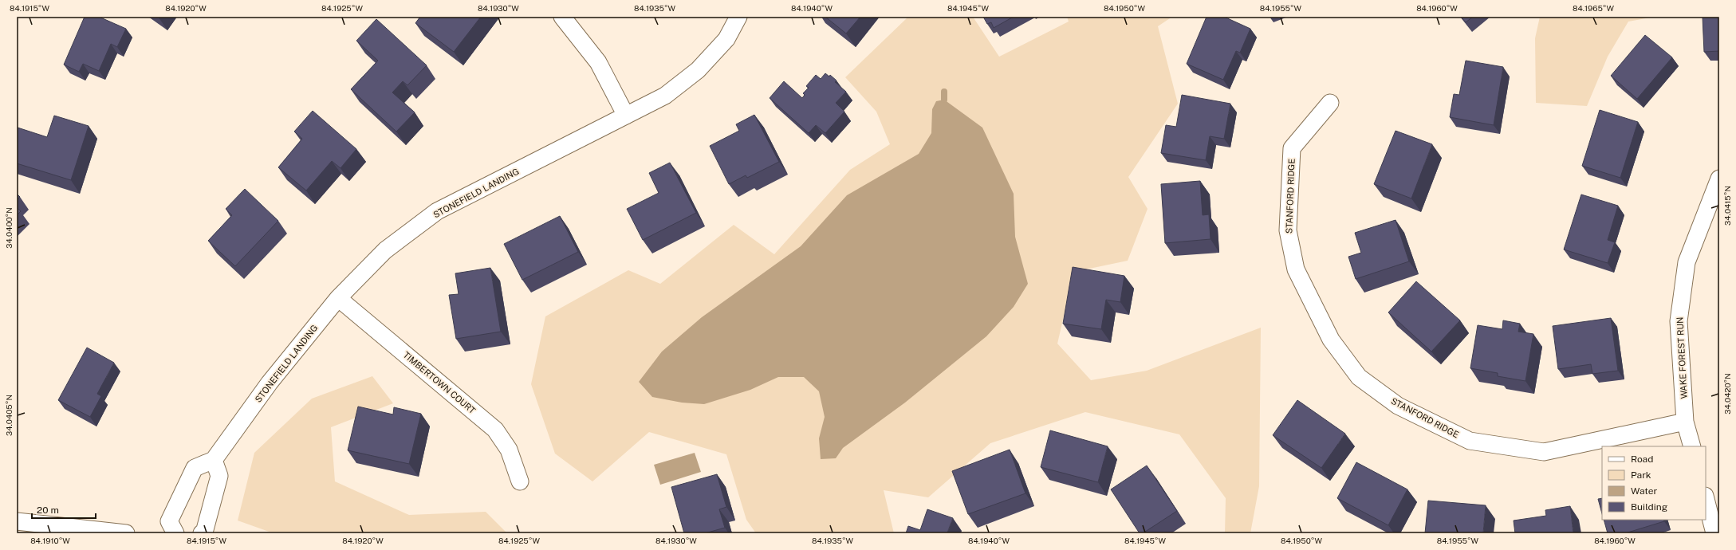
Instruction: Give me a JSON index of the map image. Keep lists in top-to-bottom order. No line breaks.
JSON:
{"streets":{"street":["STONEFIELD LANDING","STANFORD RIDGE","WAKE FOREST RUN","TIMBERTOWN COURT"]},"crossings":[["STONEFIELD LANDING","TIMBERTOWN COURT"],["STANFORD RIDGE","WAKE FOREST RUN"]],"legend":["Road","Park","Water","Building"],"scale_bar":"20 m","coordinates":["84.1915°W","84.1920°W","84.1925°W","84.1930°W","84.1935°W","84.1940°W","84.1945°W","84.1950°W","84.1955°W","84.1960°W","84.1965°W","34.0415°N","34.0400°N","34.0420°N","34.0405°N","84.1910°W"]}
